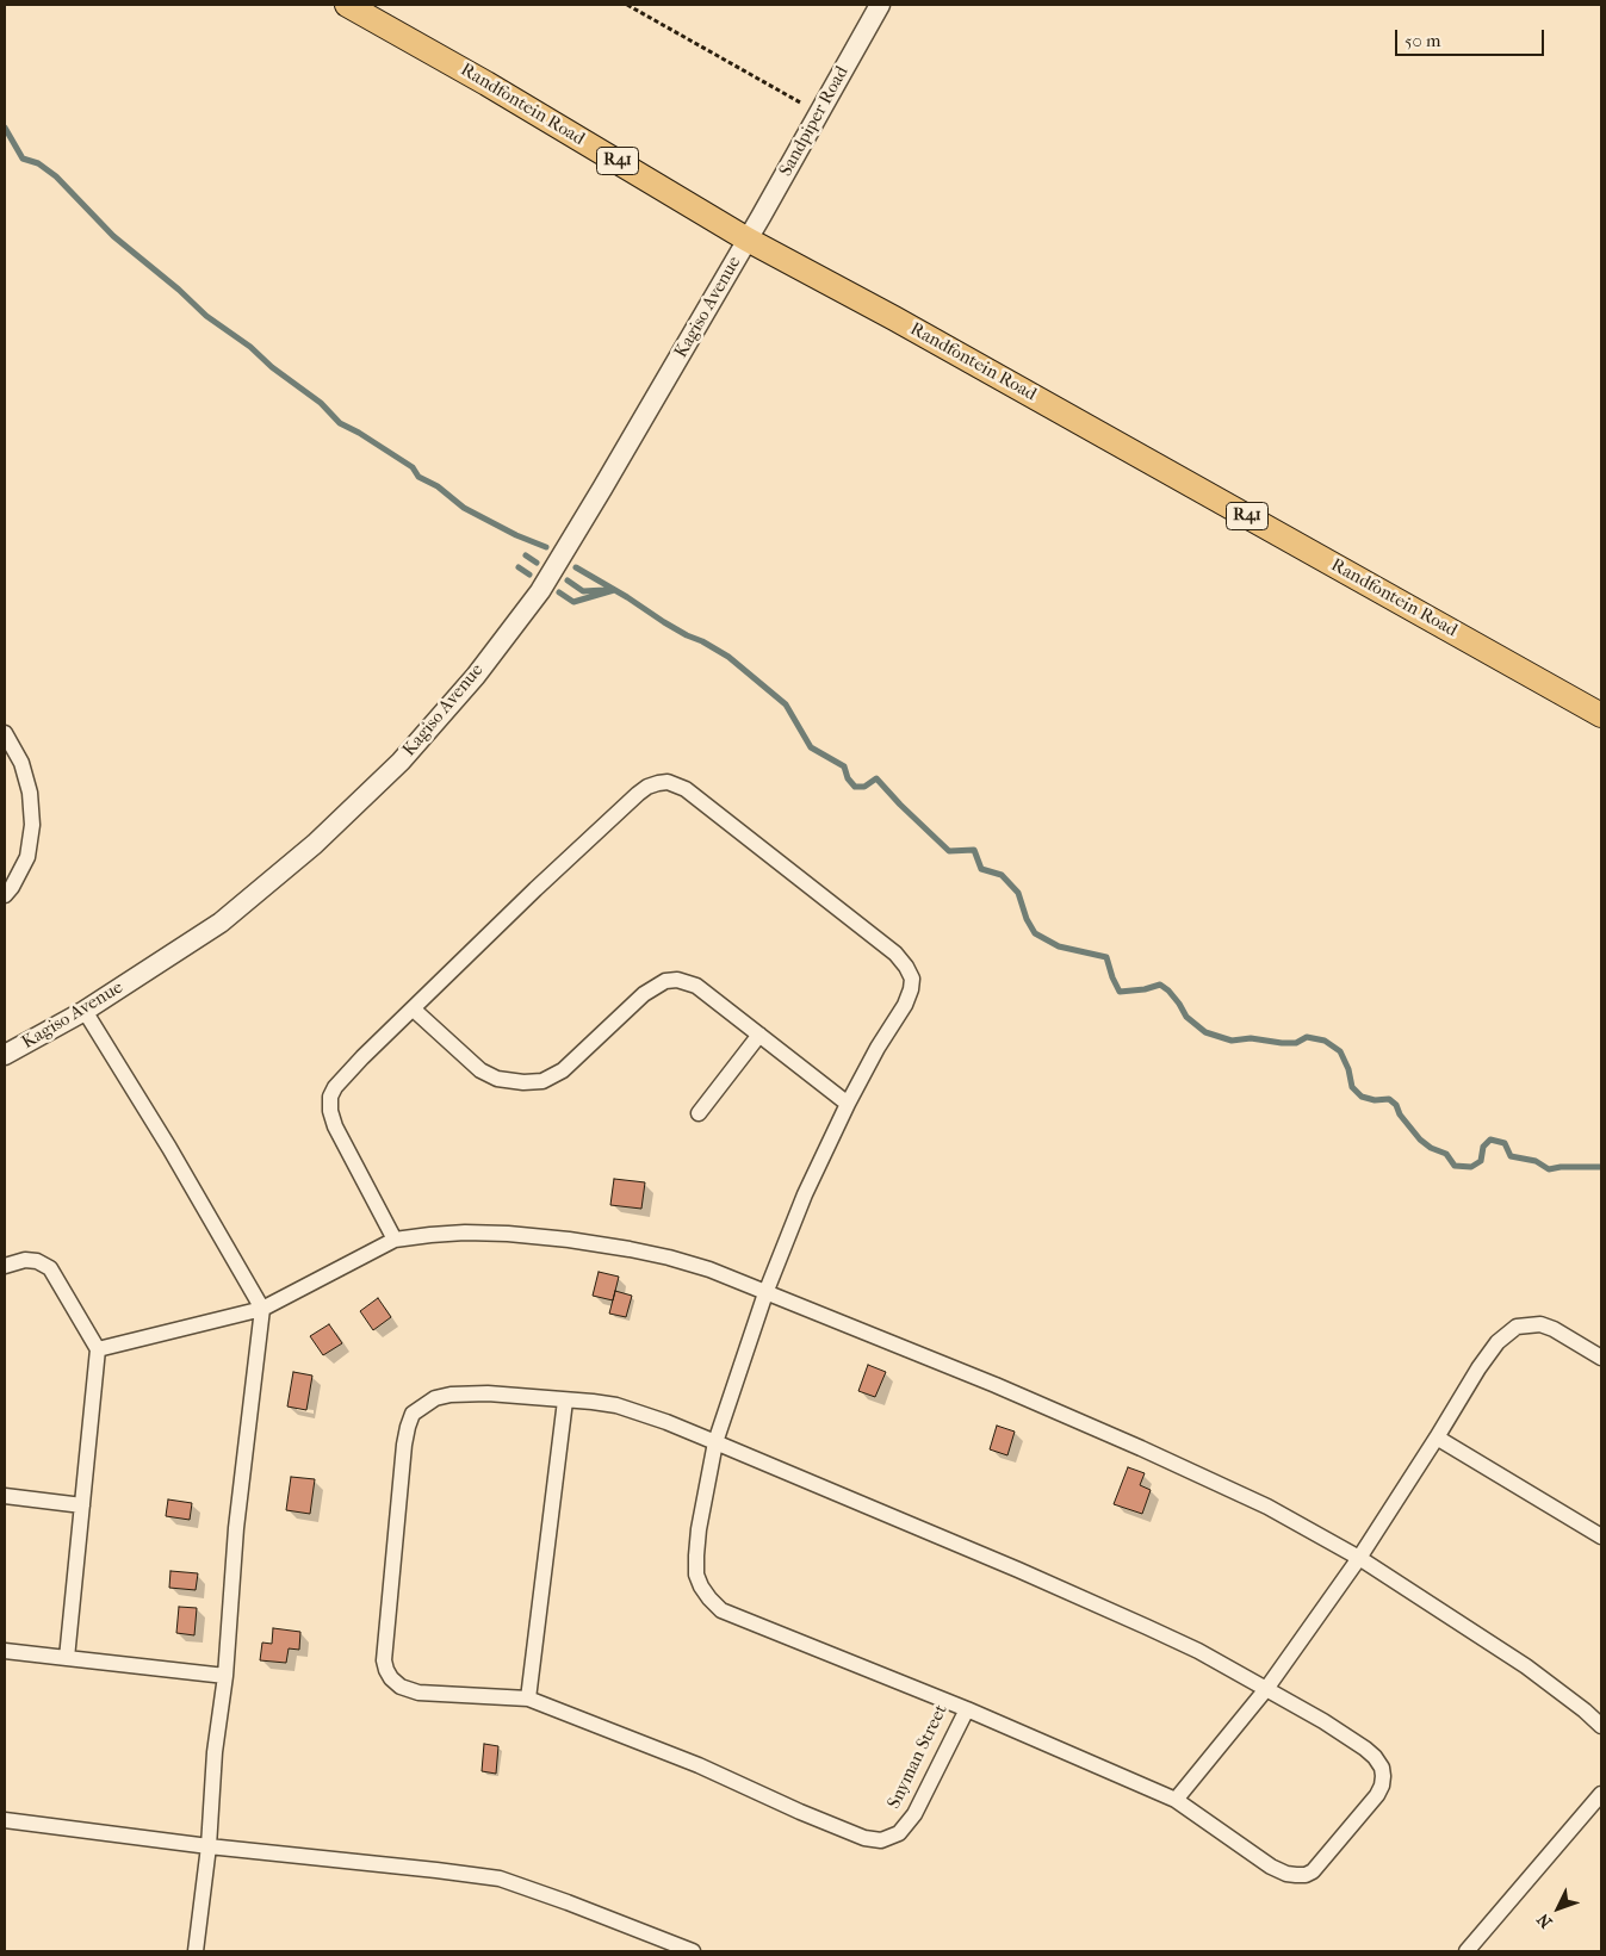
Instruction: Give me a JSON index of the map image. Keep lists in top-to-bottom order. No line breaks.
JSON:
{"streets":{"main road":["Randfontein Road","R41"],"street":["Sandpiper Road","Kagiso Avenue","Snyman Street"]},"crossings":[["Randfontein Road","Sandpiper Road"],["Randfontein Road","Kagiso Avenue"],["Sandpiper Road","Kagiso Avenue"]],"scale_bar":"50 m","north":"bottom left"}
